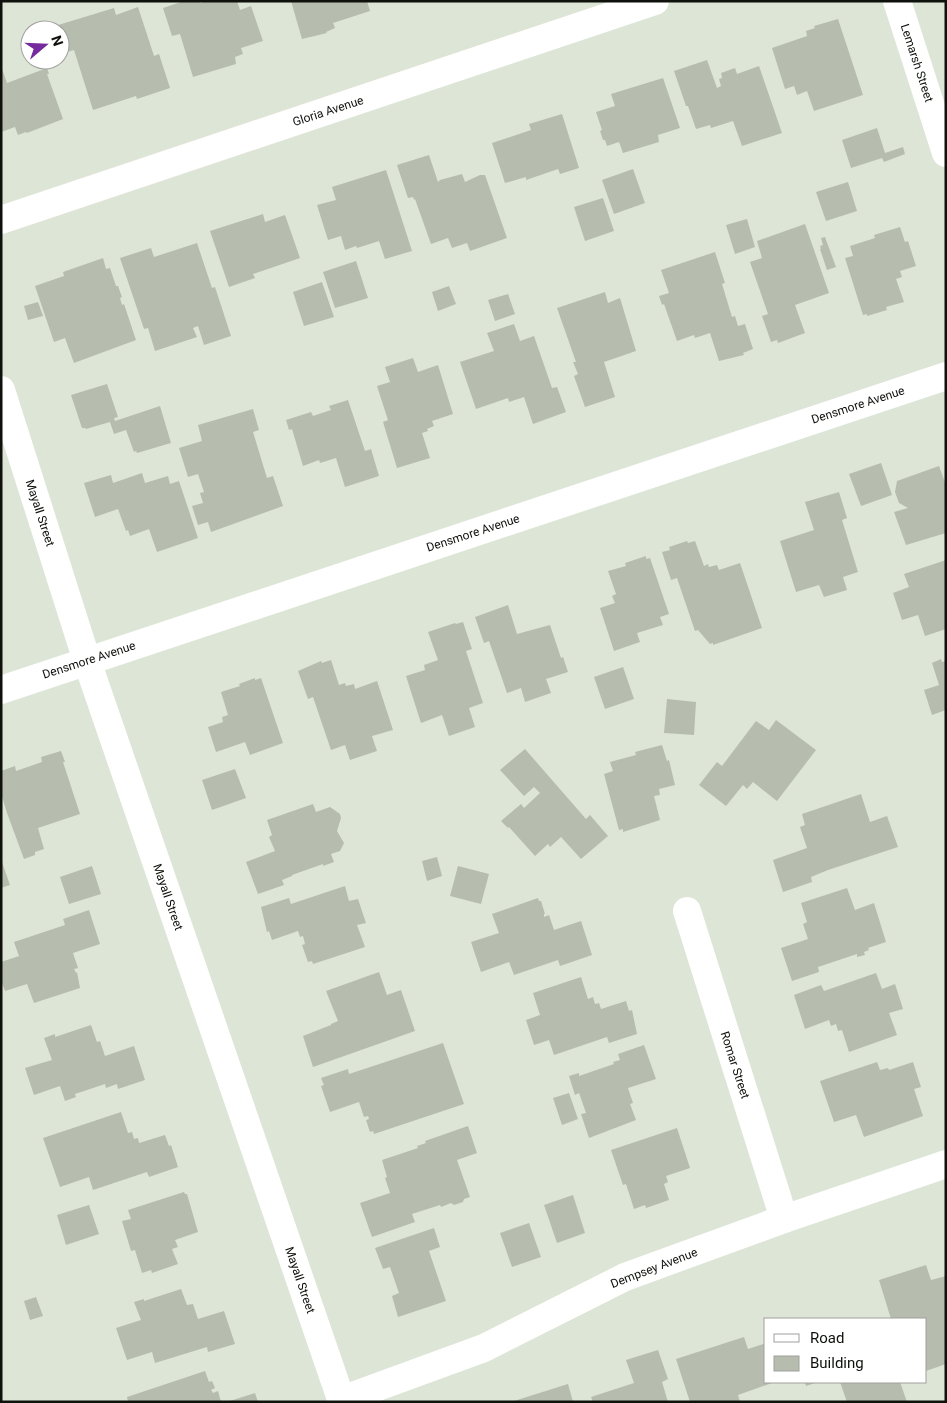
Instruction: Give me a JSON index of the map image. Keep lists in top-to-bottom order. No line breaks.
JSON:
{"streets":{"street":["Lemarsh Street","Gloria Avenue","Densmore Avenue","Mayall Street","Romar Street","Dempsey Avenue"]},"crossings":[["Densmore Avenue","Mayall Street"],["Mayall Street","Dempsey Avenue"],["Romar Street","Dempsey Avenue"]],"legend":["Road","Building"],"north":"right"}
